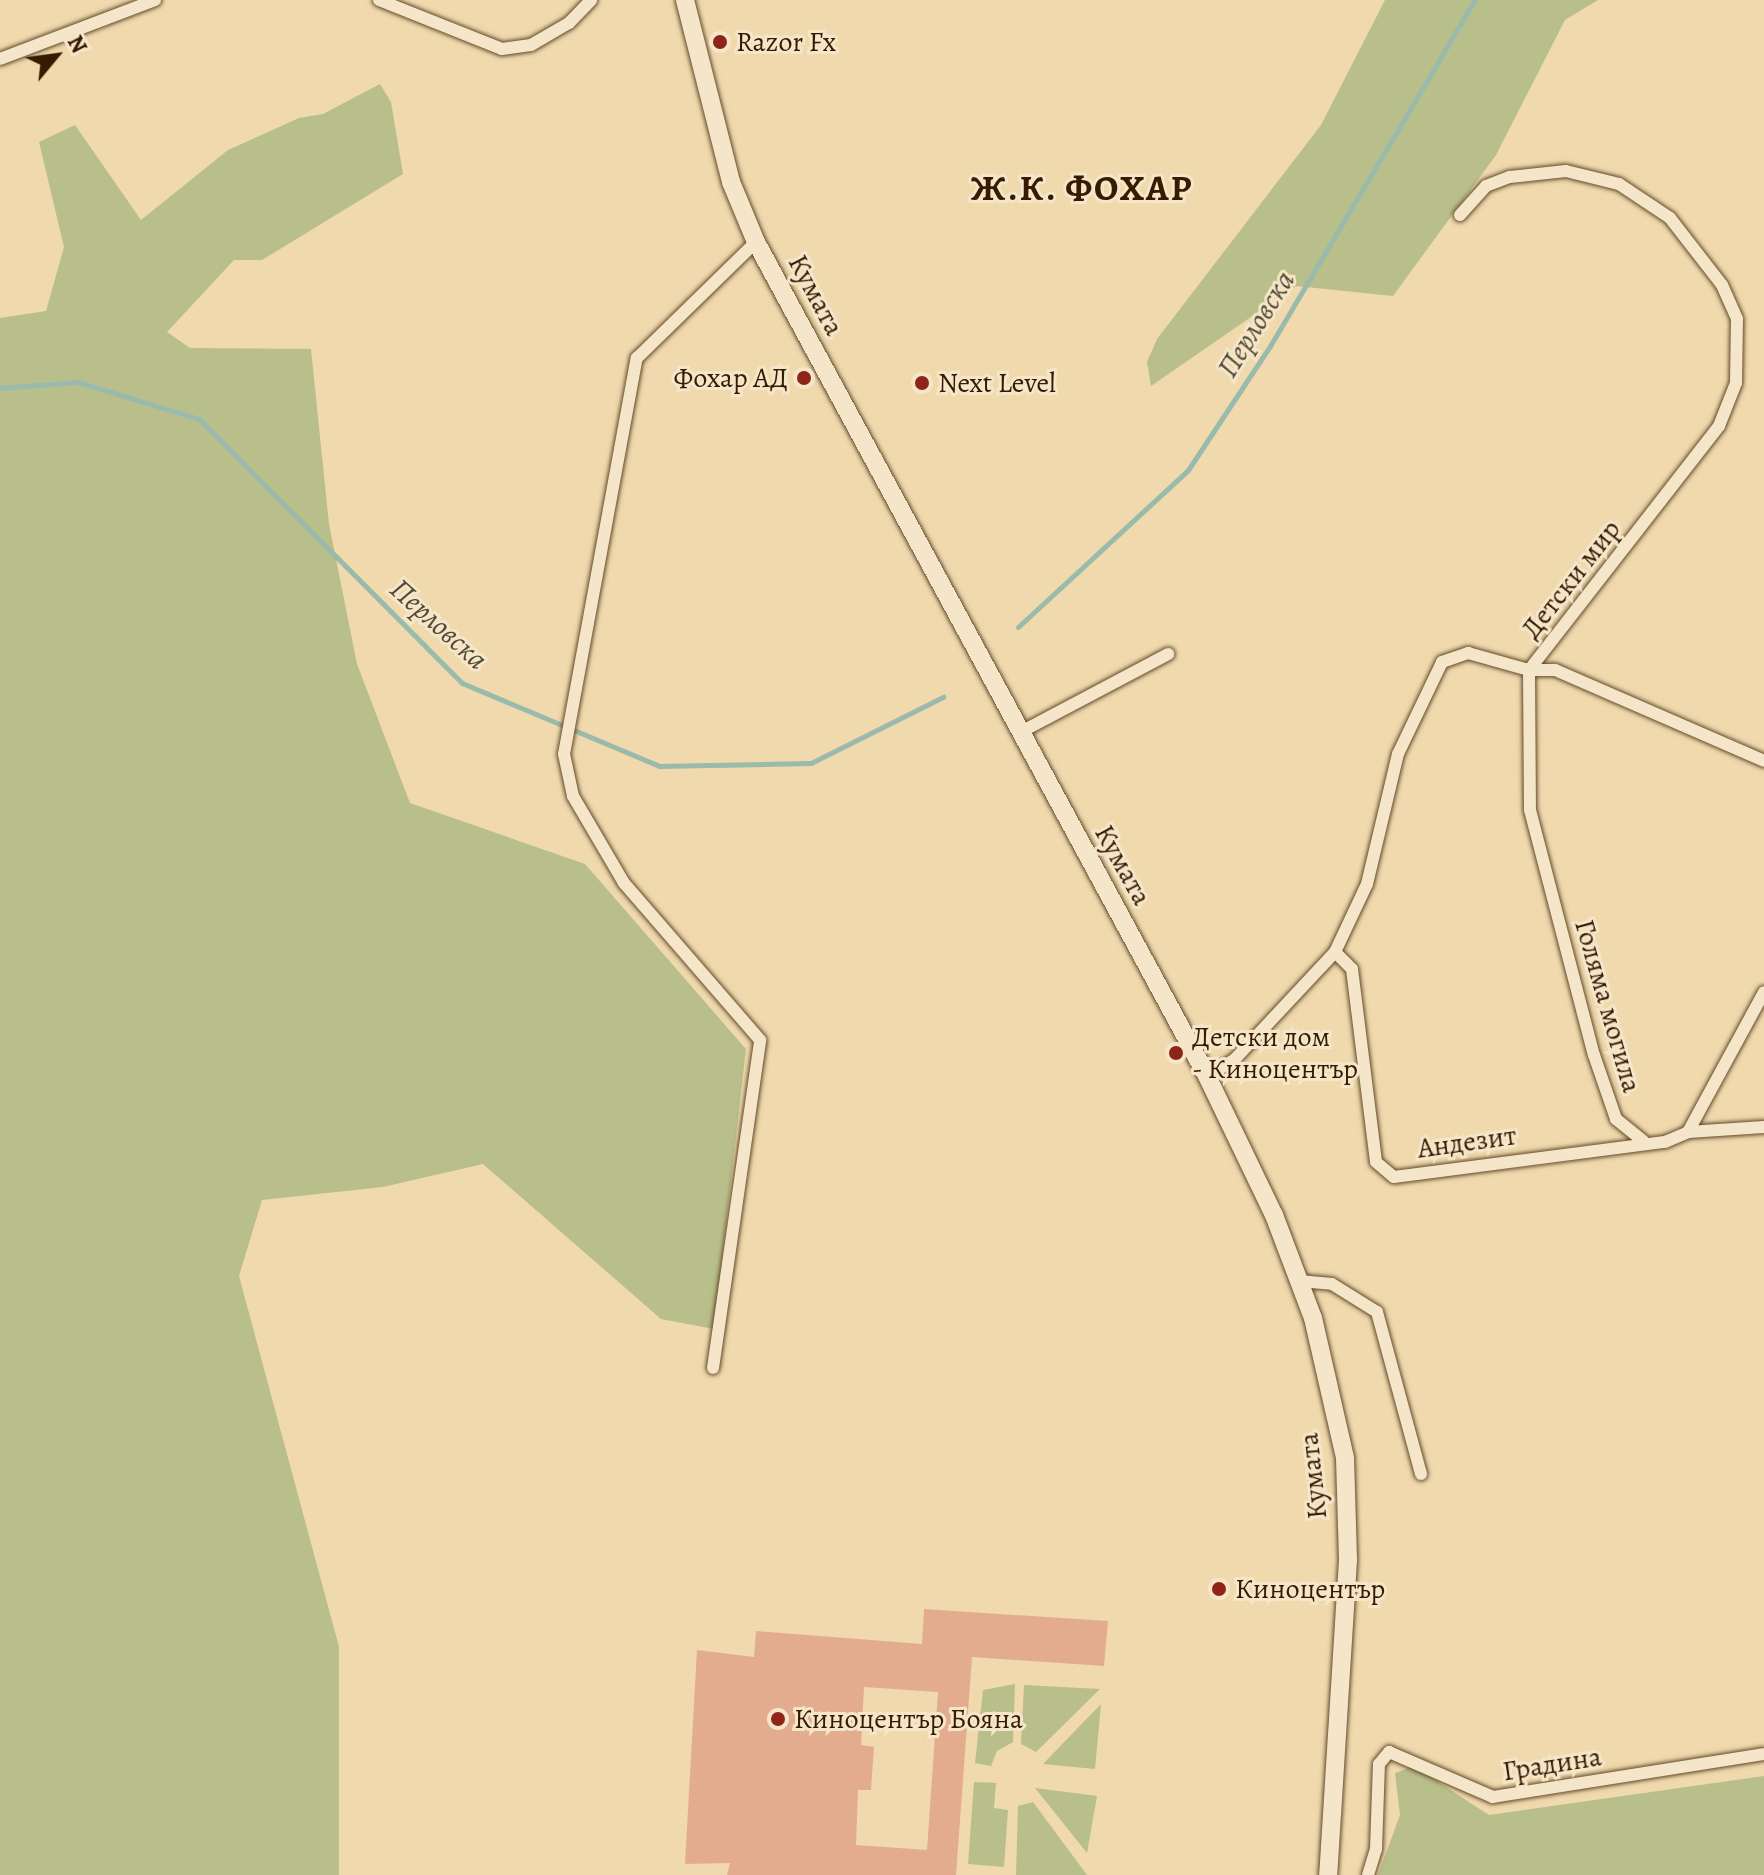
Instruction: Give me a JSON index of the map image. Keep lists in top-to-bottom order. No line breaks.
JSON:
{"streets":{"main road":["Кумата"],"street":["Детски мир","Голяма могила","Андезит","Градина"]},"crossings":[["Кумата","Детски мир"],["Детски мир","Голяма могила"],["Детски мир","Андезит"],["Голяма могила","Андезит"]],"districts":["Ж.К. ФОХАР"],"water":["Перловска"],"places":["Razor Fx","Фохар АД","Next Level","Детски дом - Киноцентър","Киноцентър","Киноцентър Бояна"],"north":"top right"}
